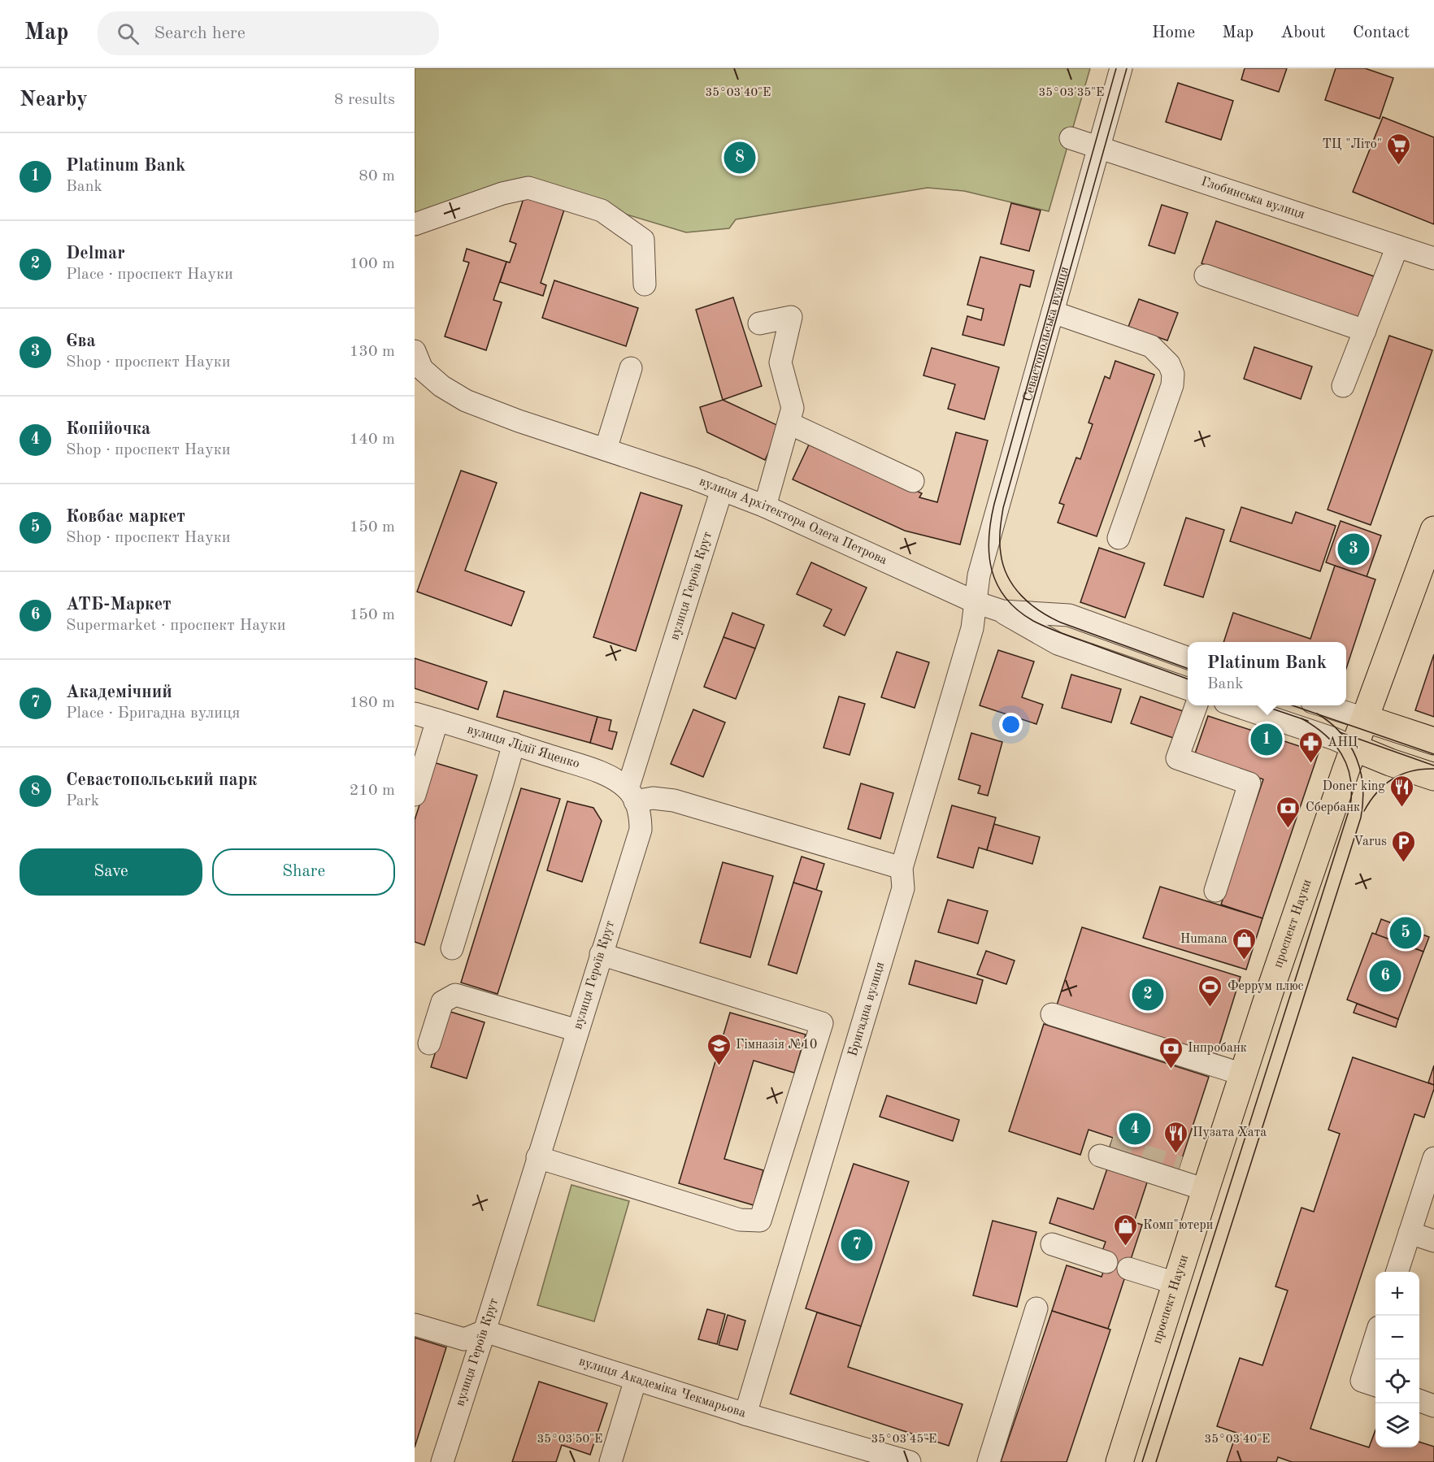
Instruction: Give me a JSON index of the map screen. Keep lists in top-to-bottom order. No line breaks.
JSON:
{"streets":{"main road":["проспект Науки"],"street":["Глобинська вулиця","Севастопольська вулиця","вулиця Архітектора Олега Петрова","вулиця Героїв Крут","вулиця Лідії Яценко","Бригадна вулиця","вулиця Академіка Чекмарьова"]},"crossings":[["Глобинська вулиця","Севастопольська вулиця"],["Севастопольська вулиця","вулиця Архітектора Олега Петрова"],["Севастопольська вулиця","Бригадна вулиця"],["вулиця Архітектора Олега Петрова","вулиця Героїв Крут"],["вулиця Архітектора Олега Петрова","Бригадна вулиця"],["вулиця Героїв Крут","вулиця Лідії Яценко"],["вулиця Героїв Крут","вулиця Академіка Чекмарьова"],["Бригадна вулиця","вулиця Академіка Чекмарьова"]],"places":{"supermarket":["ТЦ \"Літо\""],"pharmacy":["АНЦ"],"restaurant":["Doner king","Пузата Хата"],"bank":["Сбербанк","Інпробанк"],"parking":["Varus"],"shop":["Humana","Комп\"ютери"],"sports":["Феррум плюс"],"school or university":["Гімназія №10"]},"page":{"header":"Map","search":"Search here","nav":["Home","Map","About","Contact"],"heading":["Nearby","8 results"],"list":[{"mark":"1","name":"Platinum Bank","note":"Bank","value":"80 m"},{"mark":"2","name":"Delmar","note":"Place · проспект Науки","value":"100 m"},{"mark":"3","name":"Єва","note":"Shop · проспект Науки","value":"130 m"},{"mark":"4","name":"Копійочка","note":"Shop · проспект Науки","value":"140 m"},{"mark":"5","name":"Ковбас маркет","note":"Shop · проспект Науки","value":"150 m"},{"mark":"6","name":"АТБ-Маркет","note":"Supermarket · проспект Науки","value":"150 m"},{"mark":"7","name":"Академічний","note":"Place · Бригадна вулиця","value":"180 m"},{"mark":"8","name":"Севастопольський парк","note":"Park","value":"210 m"}],"pins":["8","3","1","5","6","2","4","7"],"popup":["Platinum Bank","Bank"],"buttons":["Save","Share"],"map_buttons":["+","−"]},"coordinates":["35°03'40\"E","35°03'35\"E","35°03'50\"E","35°03'45\"E"]}
